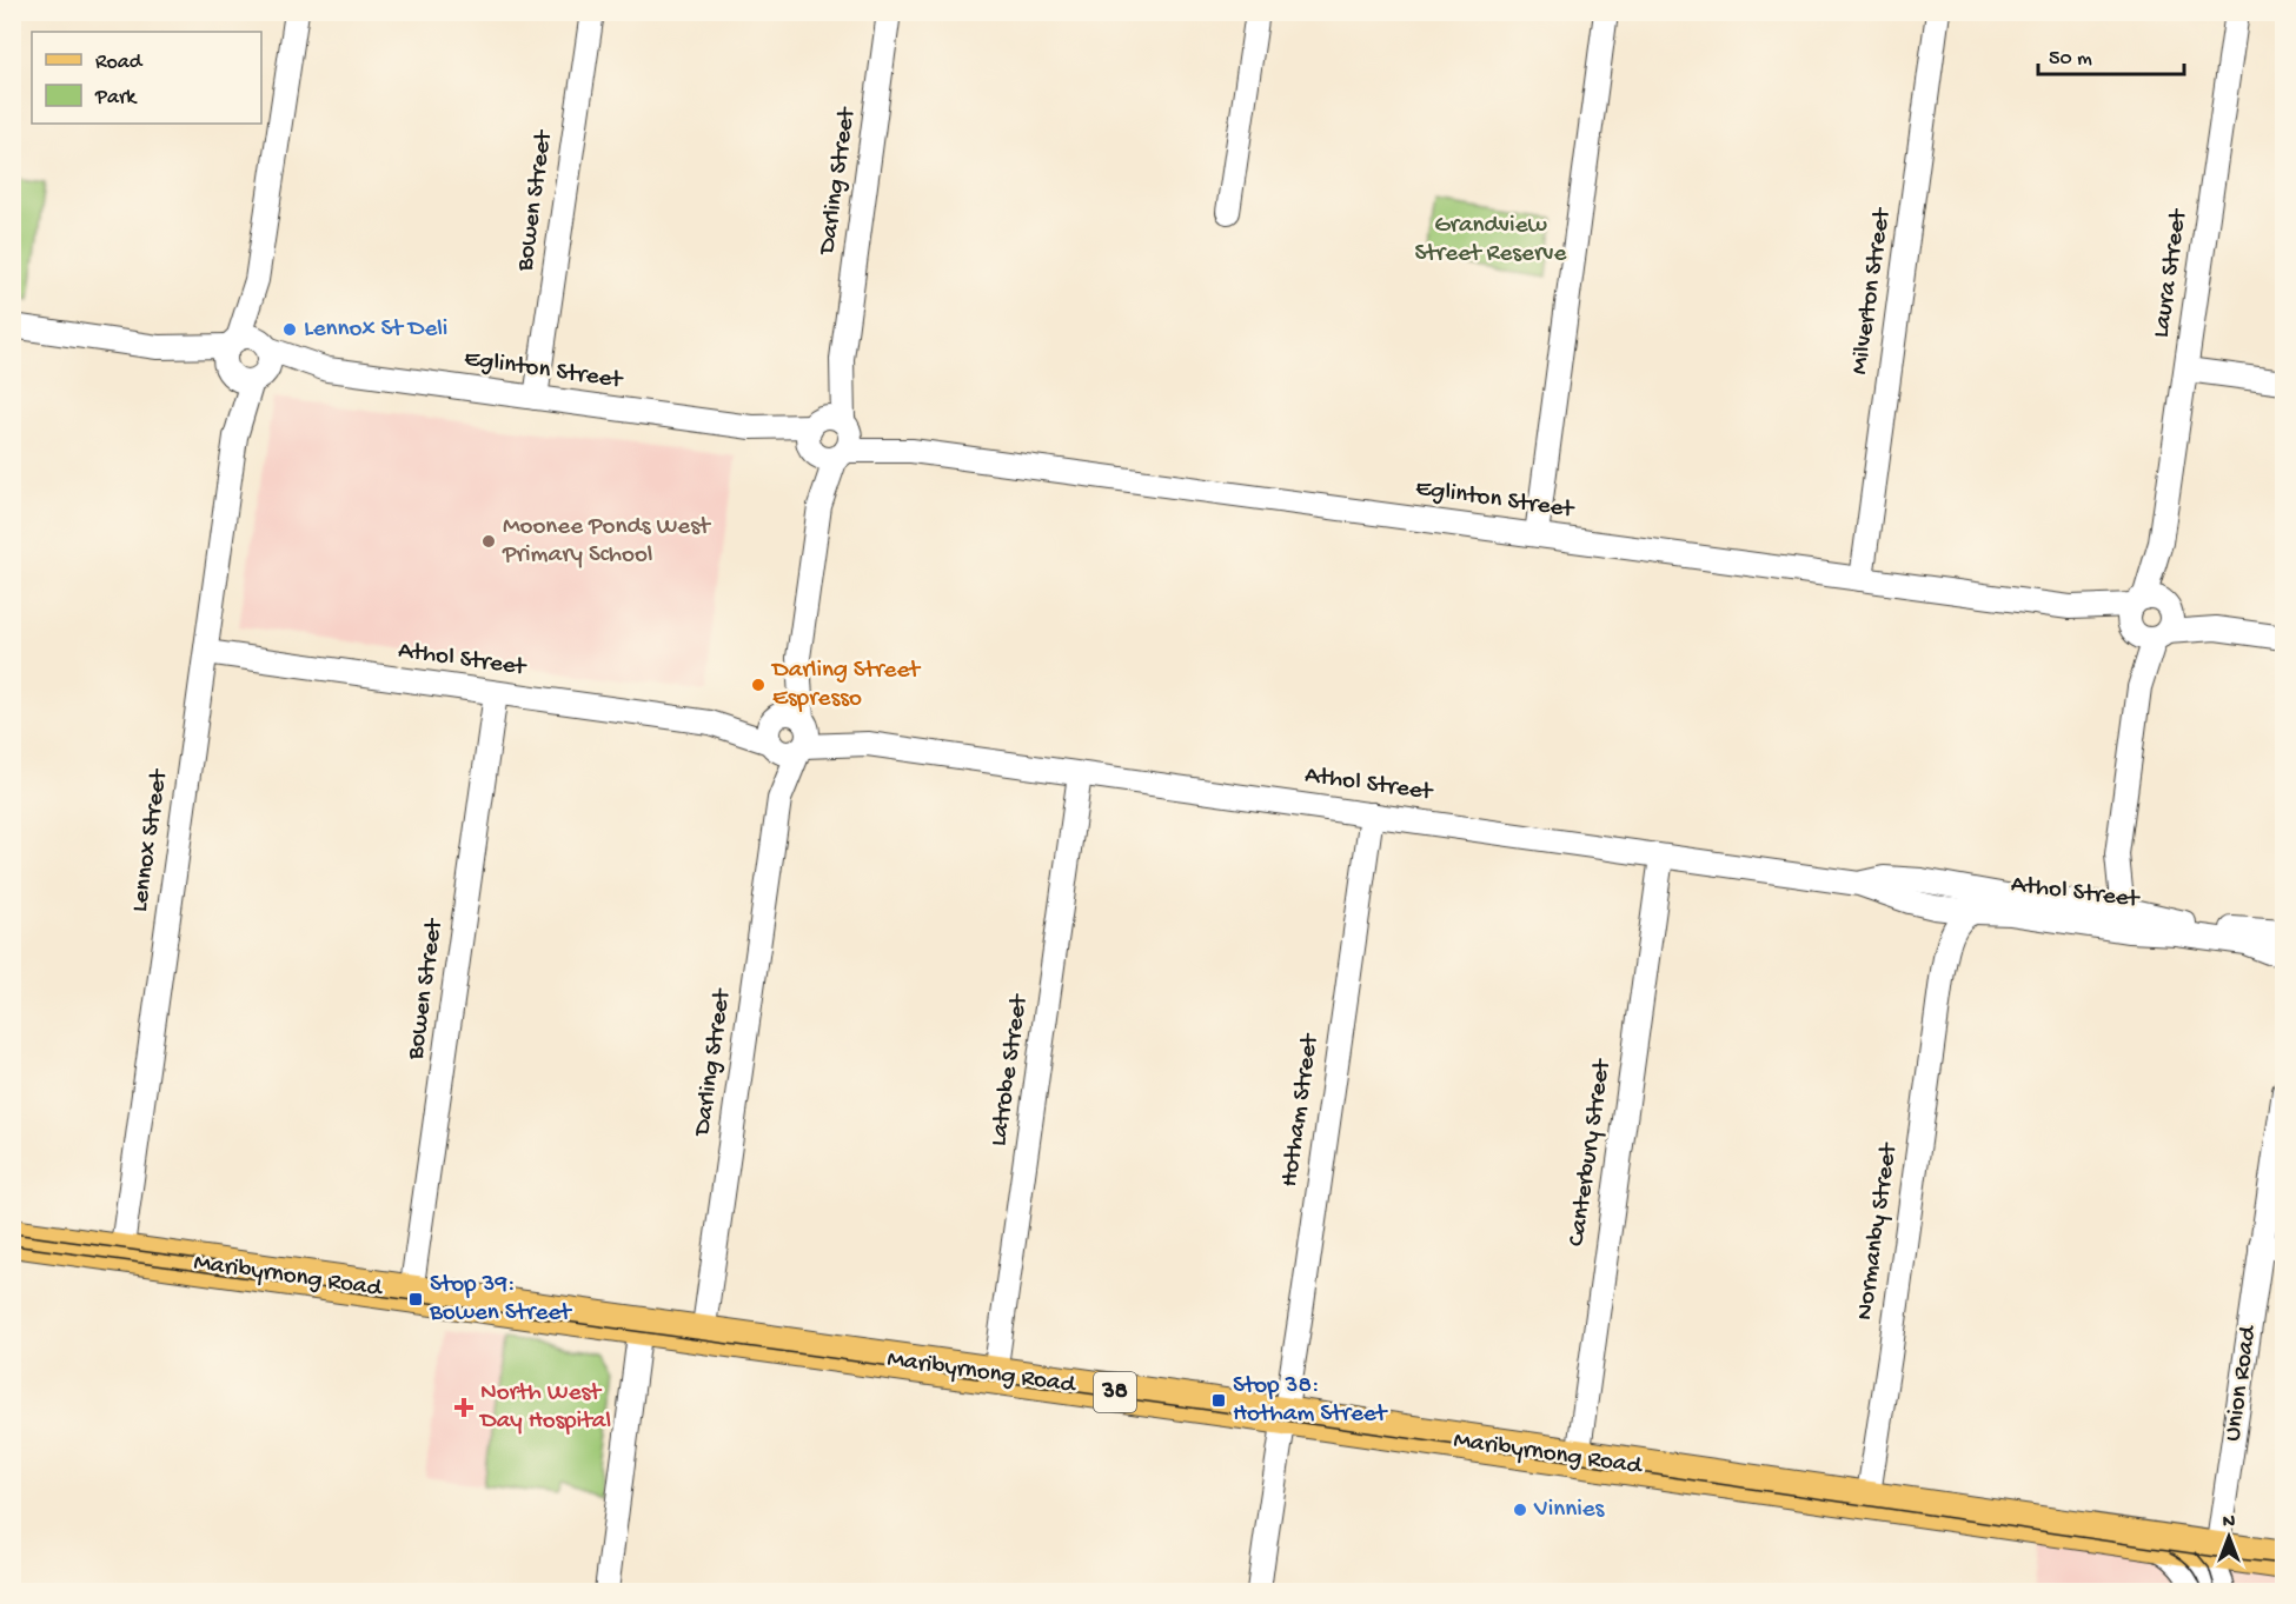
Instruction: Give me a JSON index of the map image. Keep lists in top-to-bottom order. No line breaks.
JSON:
{"streets":{"main road":["Maribyrnong Road","38"],"street":["Darling Street","Bowen Street","Laura Street","Milverton Street","Eglinton Street","Athol Street","Lennox Street","Latrobe Street","Hotham Street","Canterbury Street","Normanby Street","Union Road"]},"crossings":[["Darling Street","Eglinton Street"],["Darling Street","Athol Street"],["Darling Street","Maribyrnong Road"],["Bowen Street","Eglinton Street"],["Bowen Street","Athol Street"],["Bowen Street","Maribyrnong Road"],["Laura Street","Eglinton Street"],["Laura Street","Athol Street"],["Milverton Street","Eglinton Street"],["Eglinton Street","Lennox Street"],["Athol Street","Lennox Street"],["Athol Street","Latrobe Street"],["Athol Street","Hotham Street"],["Athol Street","Canterbury Street"],["Athol Street","Normanby Street"],["Lennox Street","Maribyrnong Road"],["Latrobe Street","Maribyrnong Road"],["Hotham Street","Maribyrnong Road"],["Canterbury Street","Maribyrnong Road"],["Normanby Street","Maribyrnong Road"],["Maribyrnong Road","Union Road"]],"parks":["Grandview Street Reserve"],"places":{"other":["Lennox St Deli","Moonee Ponds West Primary School","Darling Street Espresso","Vinnies"],"transit":["Stop 39: Bowen Street","Stop 38: Hotham Street"],"health":["North West Day Hospital"]},"legend":["Road","Park"],"scale_bar":"50 m","north":"top"}
